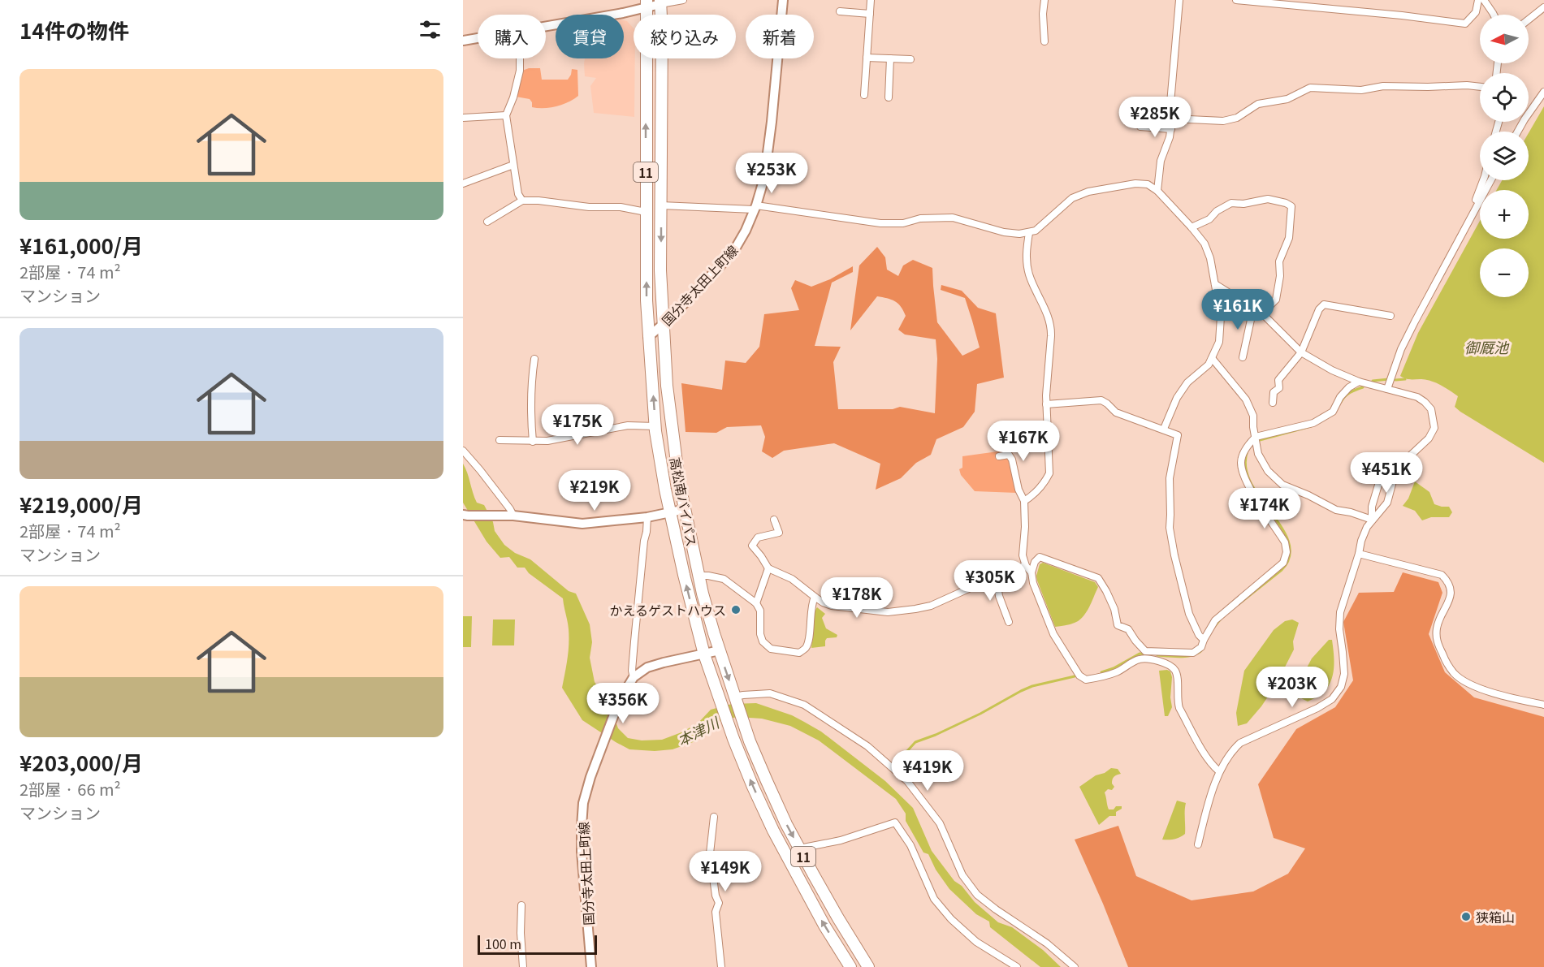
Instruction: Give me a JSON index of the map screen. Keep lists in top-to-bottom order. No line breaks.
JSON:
{"streets":{"highway":["11","高松南バイパス"],"main road":["国分寺太田上町線"]},"crossings":[["国分寺太田上町線","高松南バイパス"]],"water":["御厩池","本津川"],"places":["かえるゲストハウス","狭箱山"],"scale_bar":"100 m","north":"left","page":{"heading":"14件の物件","map_buttons":["+","−"],"chip":["購入","賃貸","絞り込み","新着"],"list":[{"name":"¥161,000/月","note":"2部屋 · 74 m² · マンション"},{"name":"¥219,000/月","note":"2部屋 · 74 m² · マンション"},{"name":"¥203,000/月","note":"2部屋 · 66 m² · マンション"}],"price":["¥285K","¥253K","¥161K","¥175K","¥167K","¥451K","¥219K","¥174K","¥305K","¥178K","¥203K","¥356K","¥419K","¥149K"],"scale":"100 m"}}
